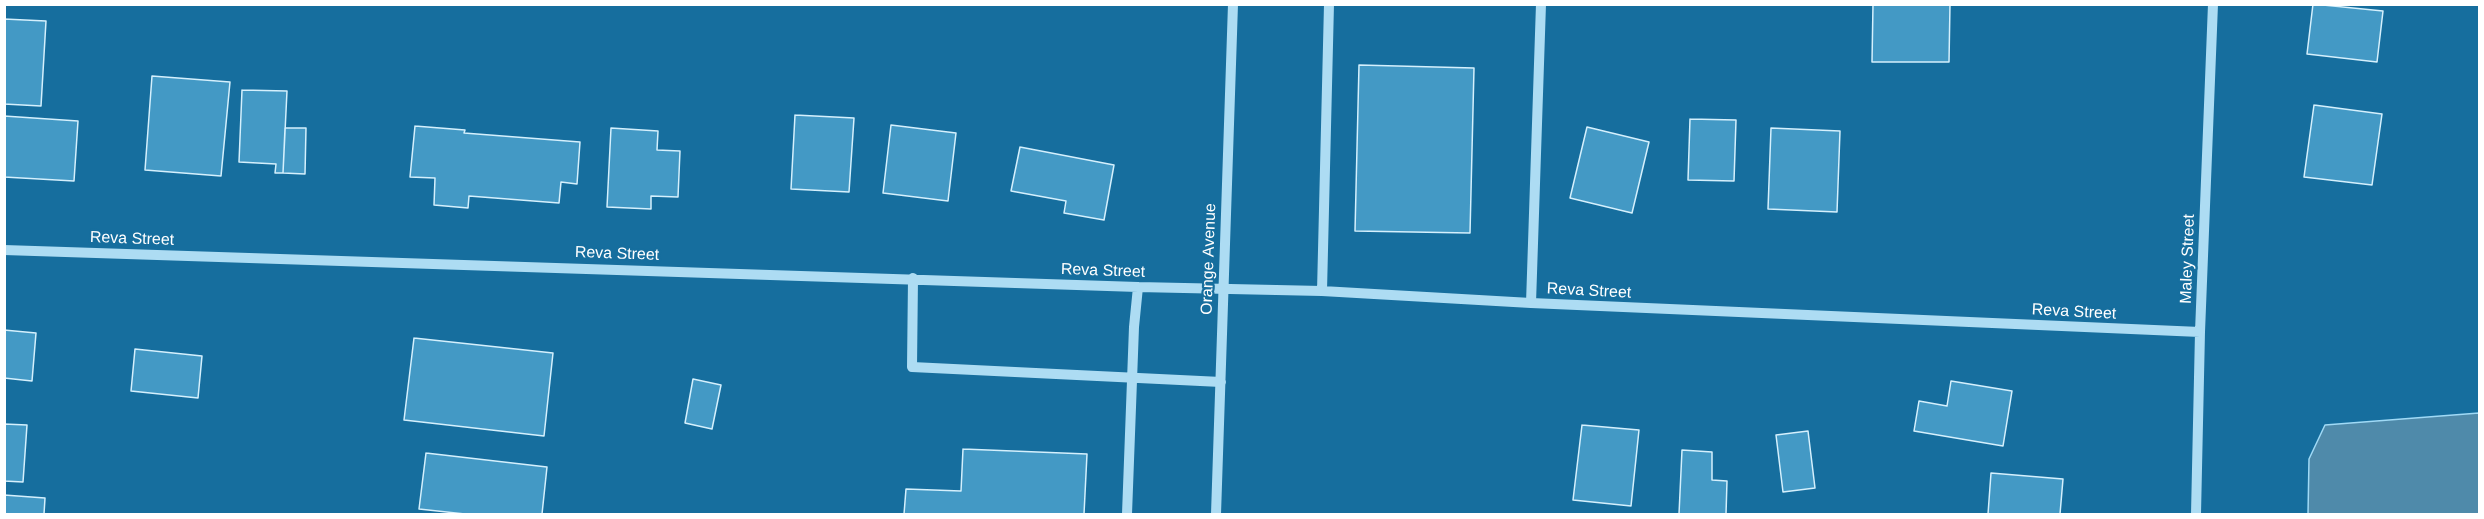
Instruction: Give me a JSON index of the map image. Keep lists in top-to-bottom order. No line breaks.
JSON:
{"streets":{"street":["Reva Street","Orange Avenue","Maley Street"]},"crossings":[["Reva Street","Orange Avenue"],["Reva Street","Maley Street"]]}
